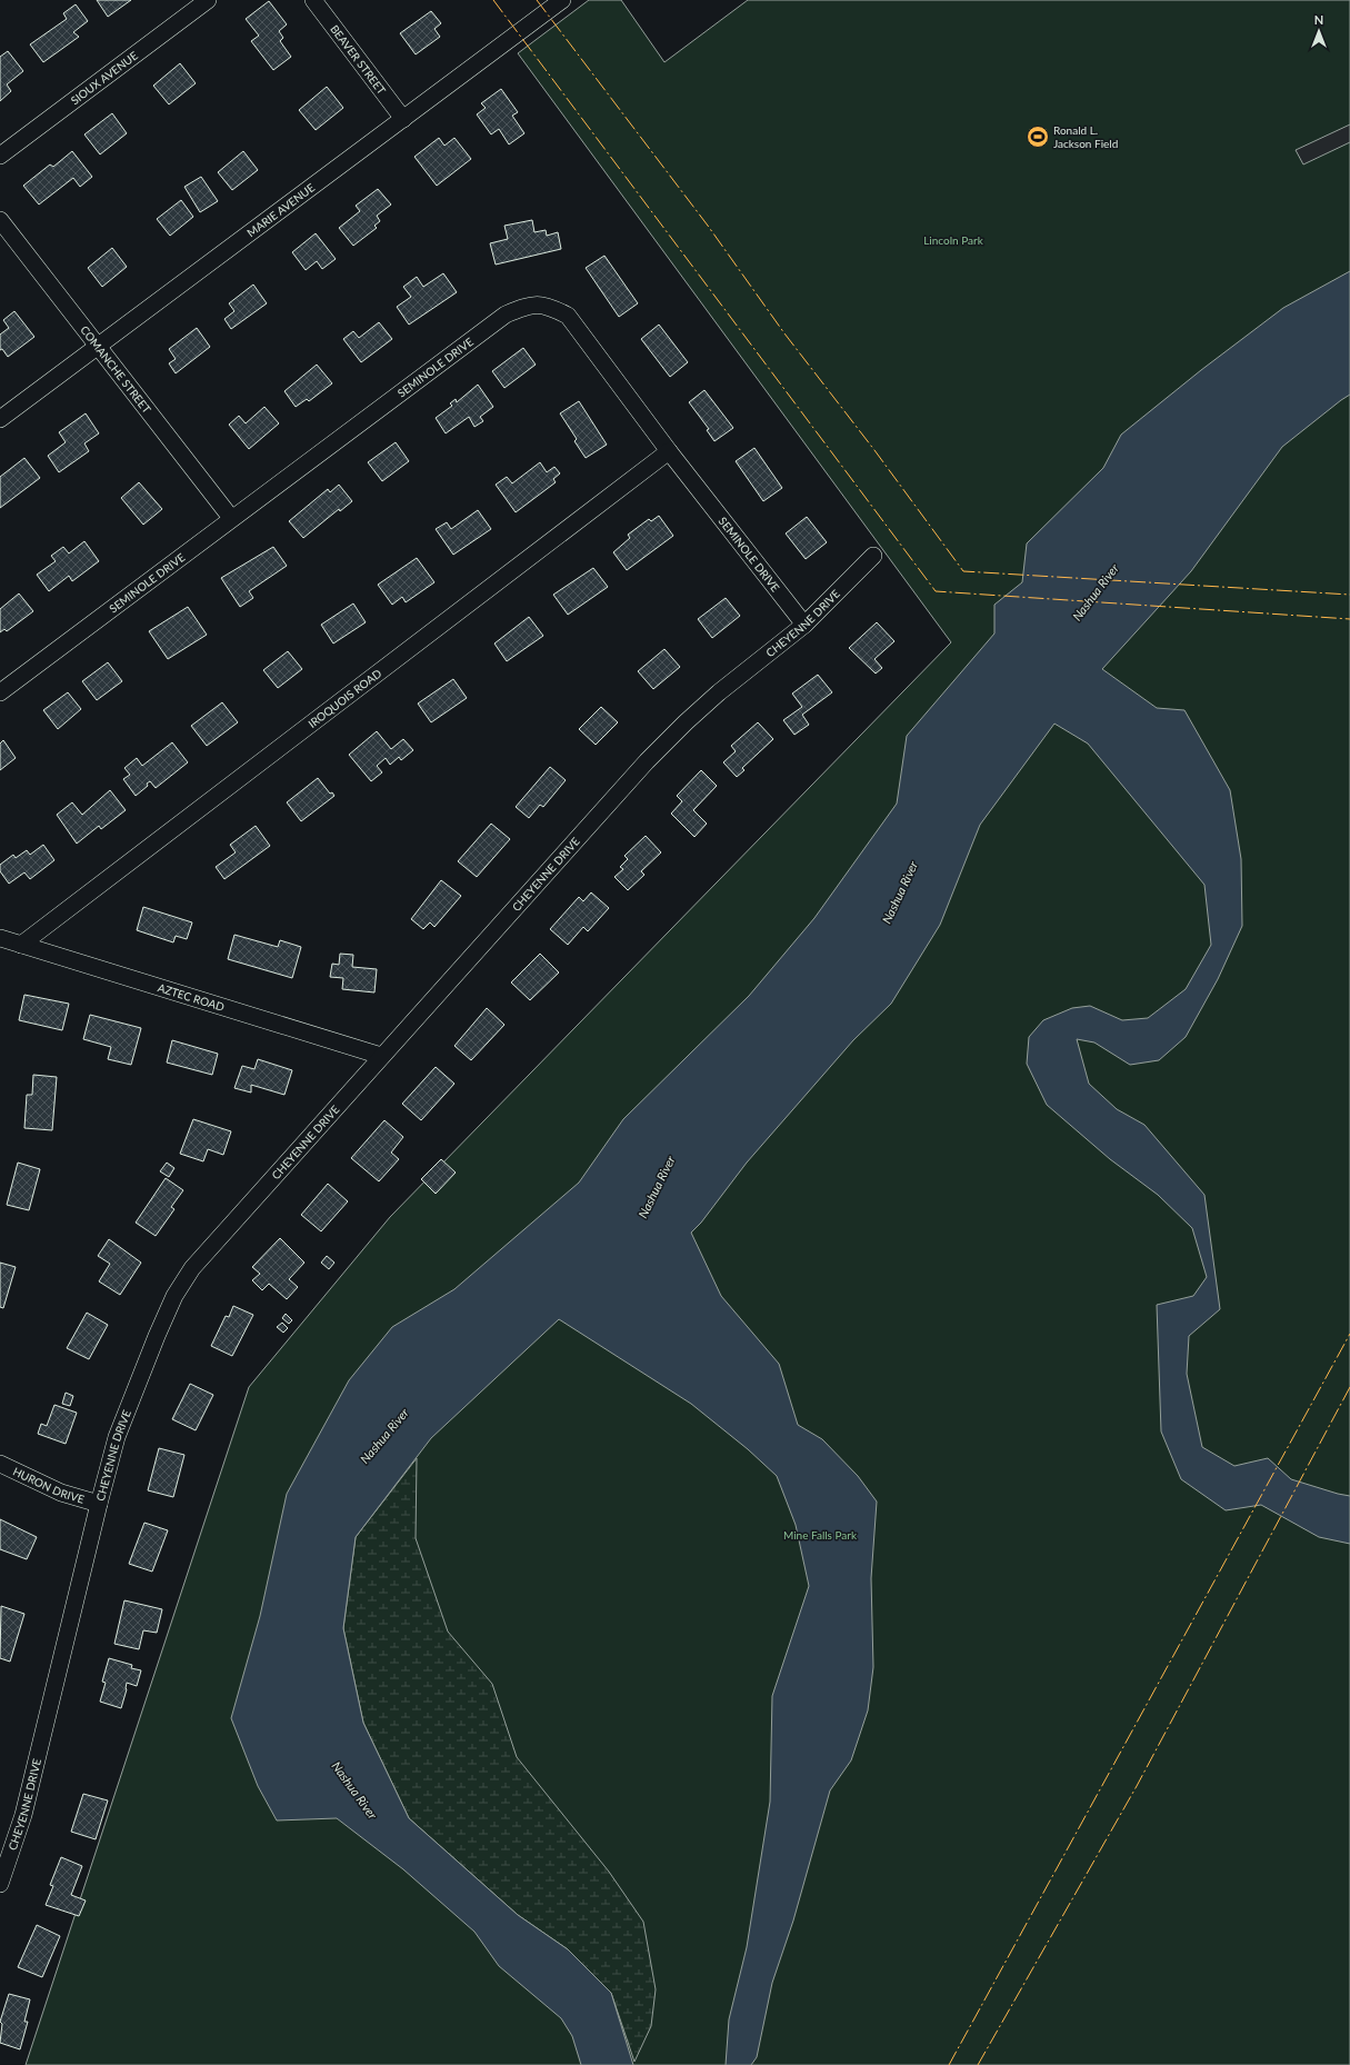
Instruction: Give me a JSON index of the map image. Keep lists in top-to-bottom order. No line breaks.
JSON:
{"streets":{"street":["BEAVER STREET","SIOUX AVENUE","MARIE AVENUE","SEMINOLE DRIVE","COMANCHE STREET","CHEYENNE DRIVE","IROQUOIS ROAD","AZTEC ROAD","HURON DRIVE"]},"crossings":[["BEAVER STREET","MARIE AVENUE"],["MARIE AVENUE","COMANCHE STREET"],["SEMINOLE DRIVE","COMANCHE STREET"],["SEMINOLE DRIVE","CHEYENNE DRIVE"],["SEMINOLE DRIVE","IROQUOIS ROAD"],["CHEYENNE DRIVE","AZTEC ROAD"],["CHEYENNE DRIVE","HURON DRIVE"],["IROQUOIS ROAD","AZTEC ROAD"]],"water":["Nashua River"],"parks":["Lincoln Park","Mine Falls Park"],"places":{"sports":["Ronald L. Jackson Field"]},"north":"top"}
